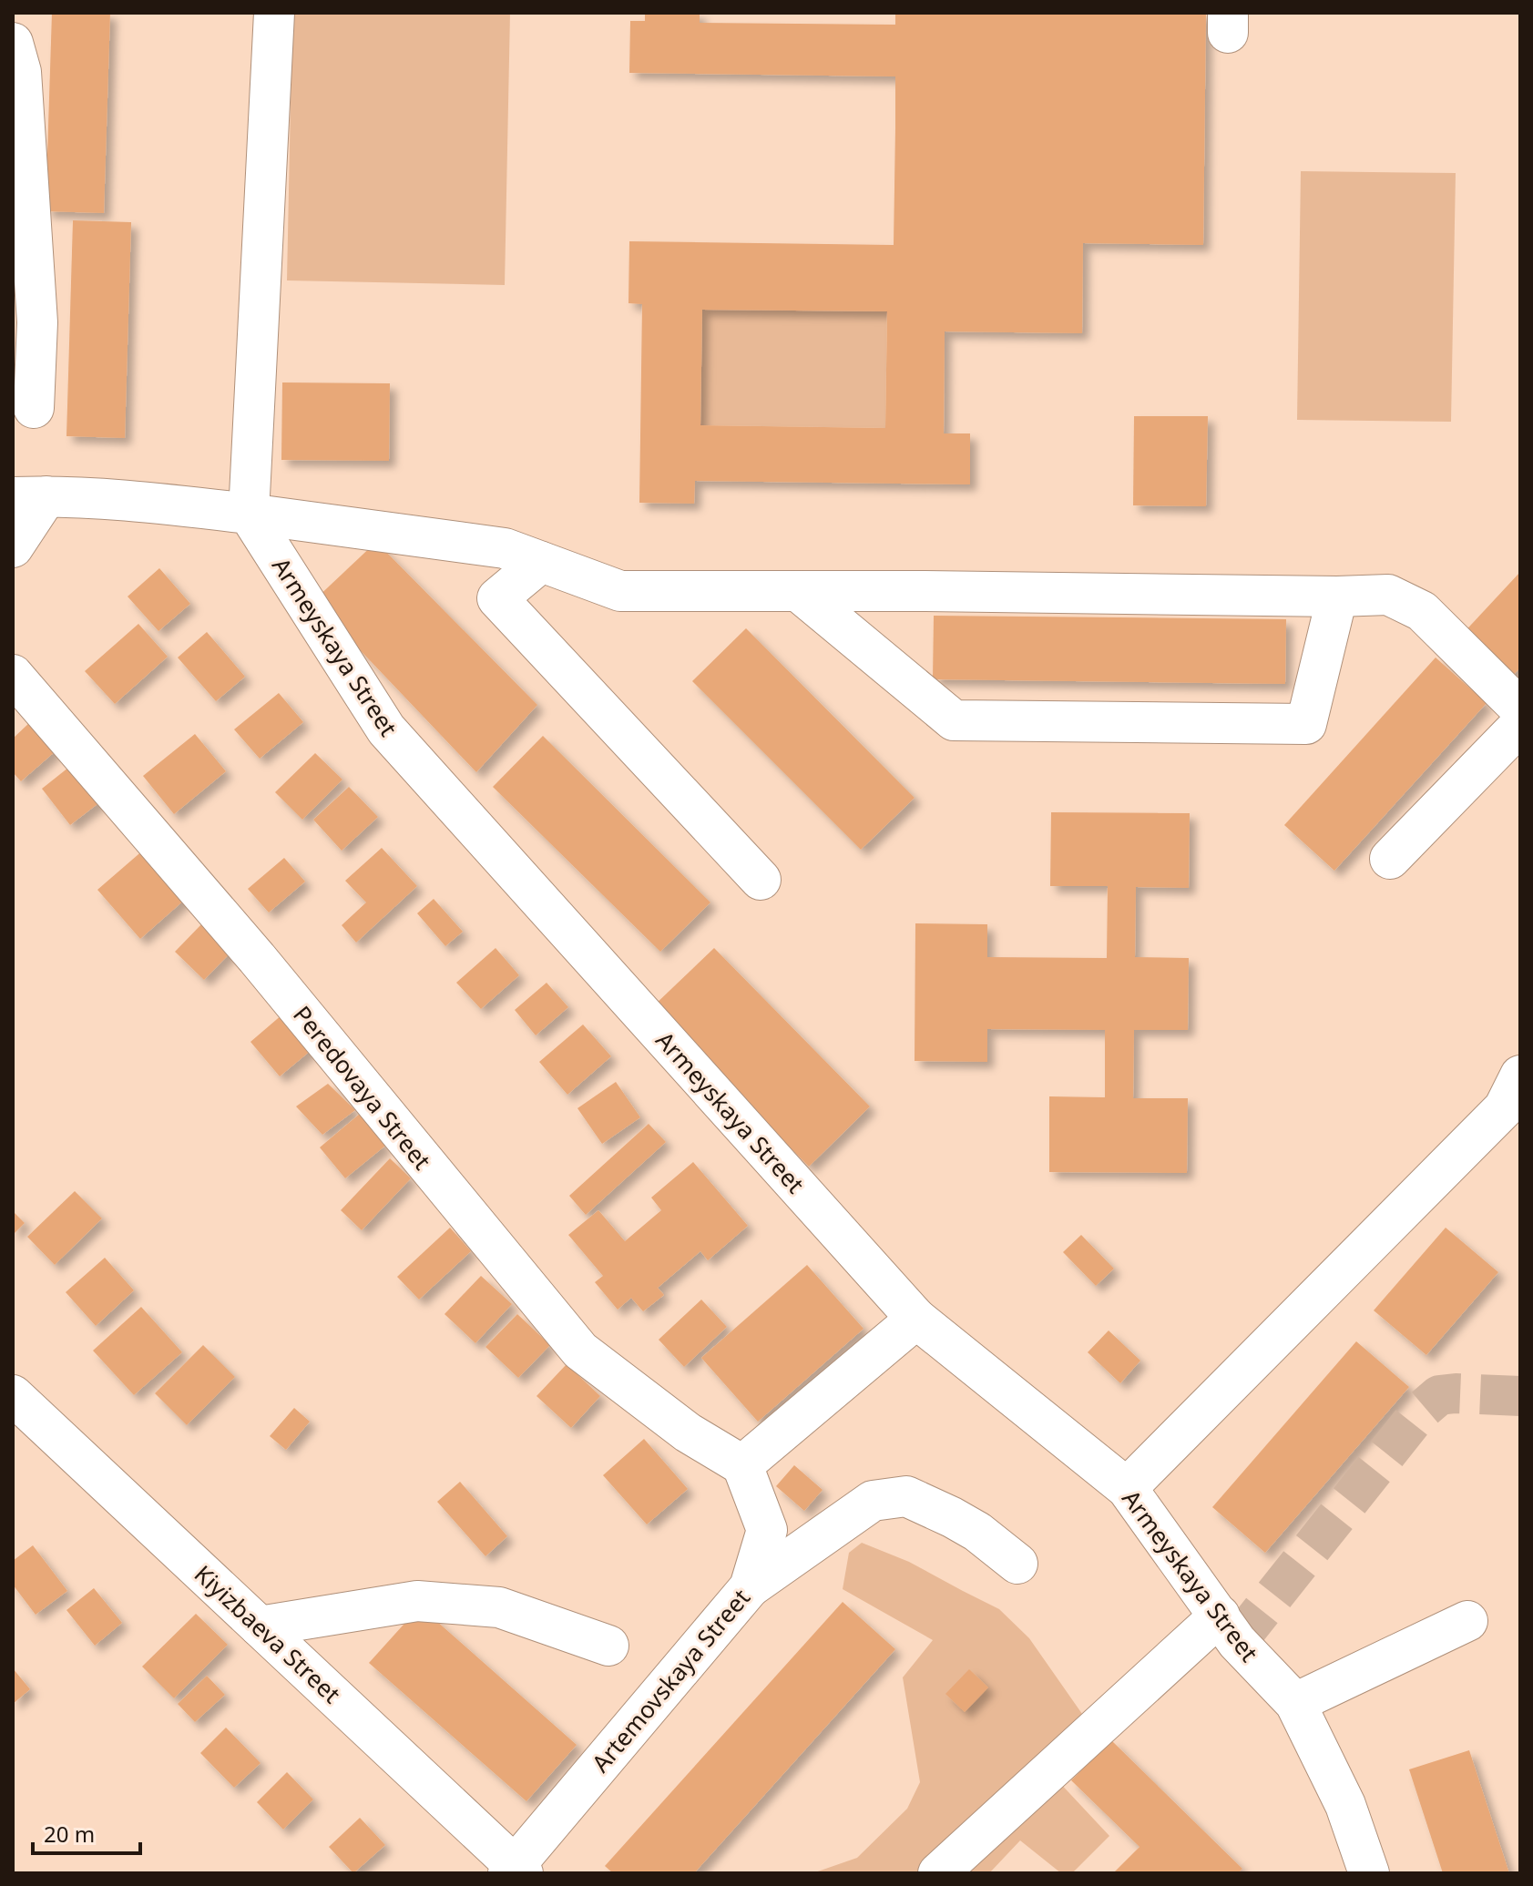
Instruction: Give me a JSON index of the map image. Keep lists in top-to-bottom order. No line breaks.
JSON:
{"streets":{"street":["Armeyskaya Street","Peredovaya Street","Kiyizbaeva Street","Artemovskaya Street"]},"crossings":[["Peredovaya Street","Artemovskaya Street"],["Kiyizbaeva Street","Artemovskaya Street"]],"scale_bar":"20 m"}
